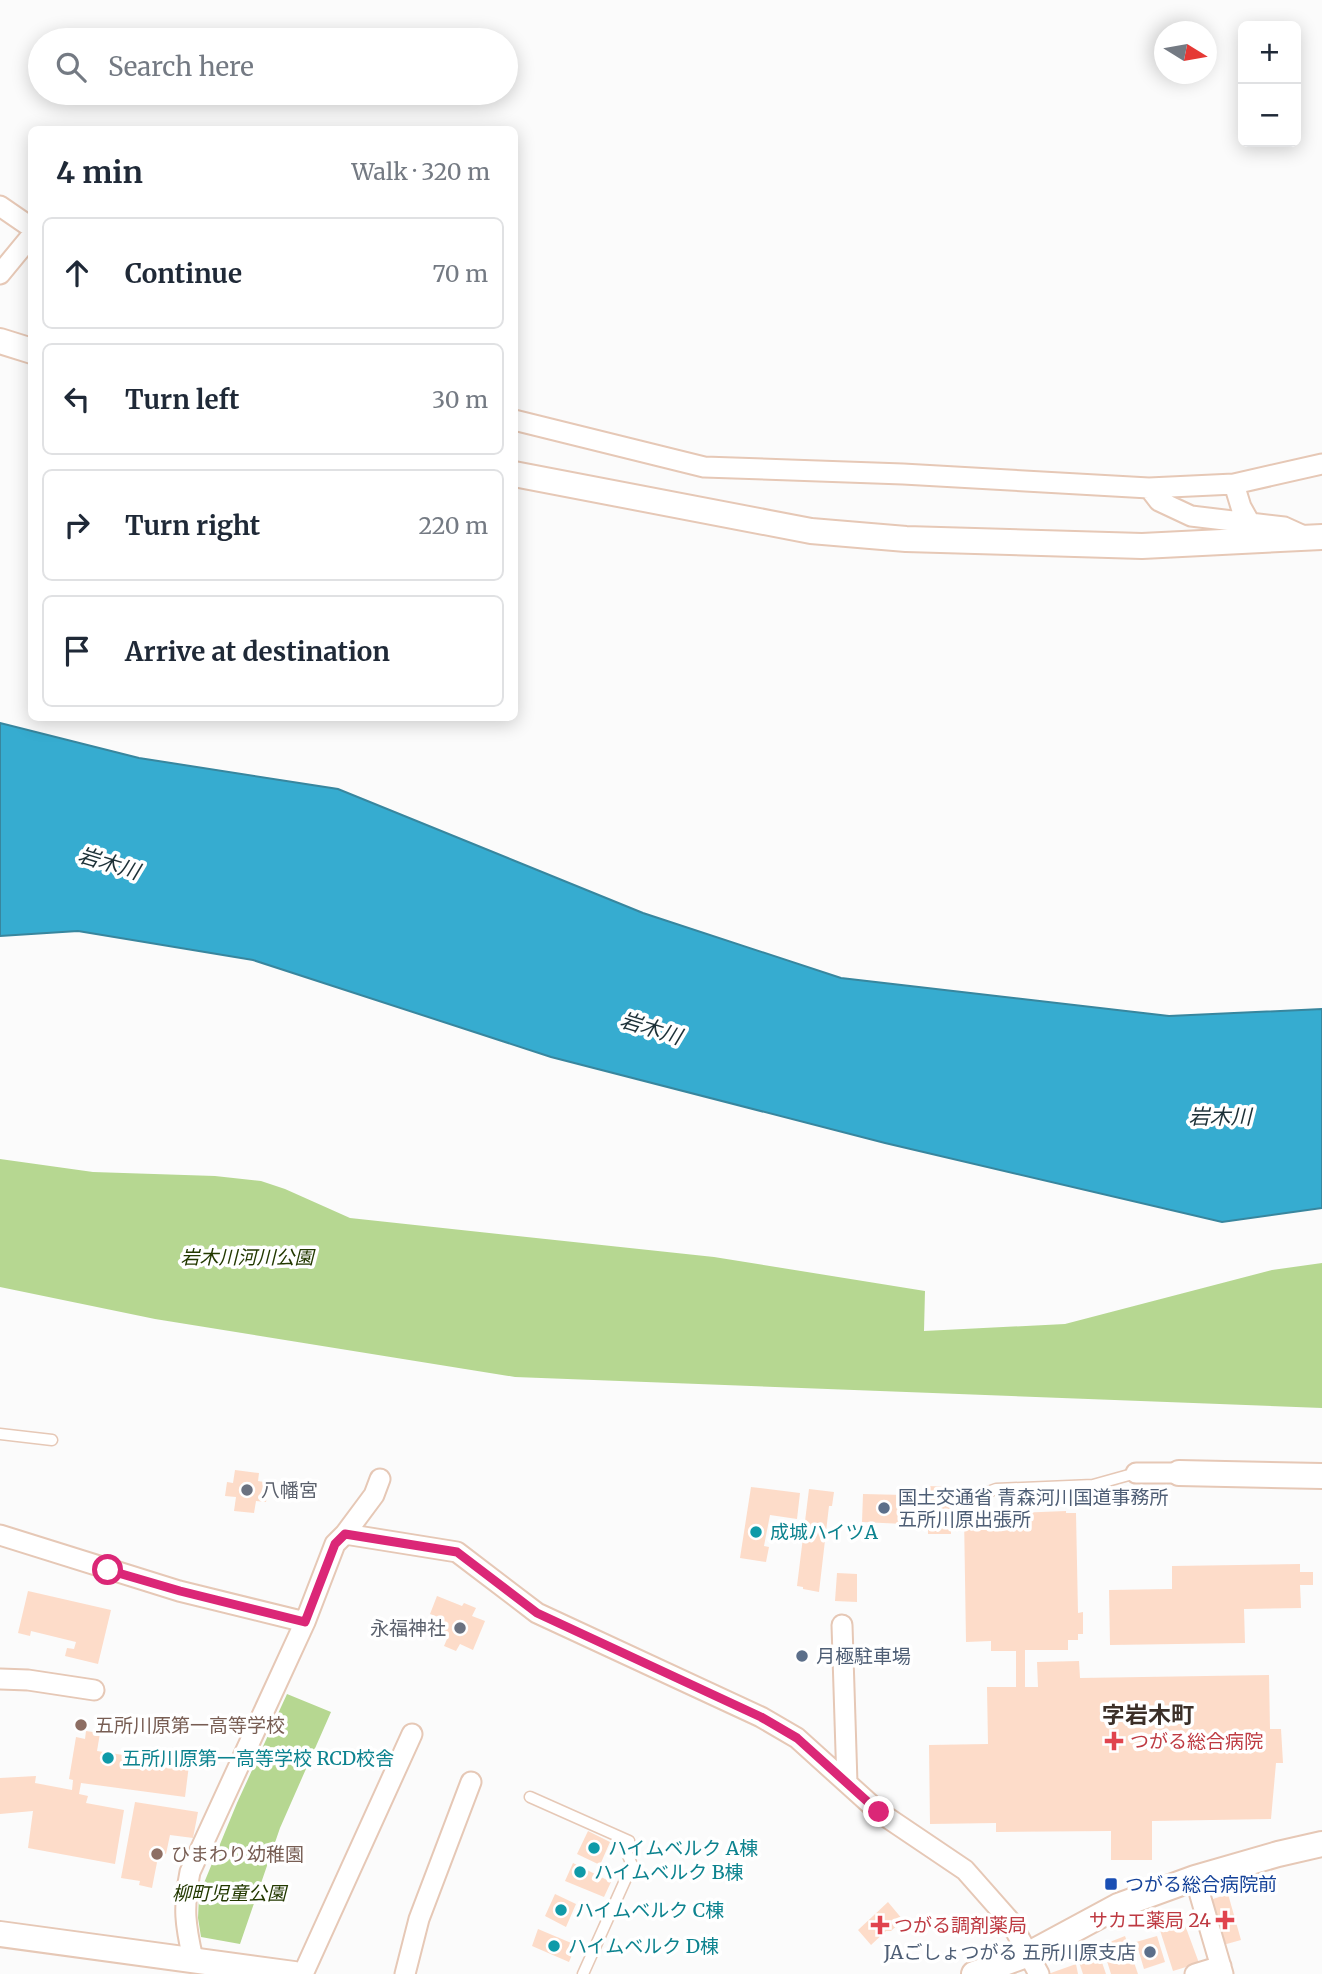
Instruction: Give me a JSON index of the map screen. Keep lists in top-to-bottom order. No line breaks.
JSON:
{"districts":["字岩木町"],"water":["岩木川"],"parks":["岩木川河川公園","柳町児童公園"],"places":{"other":["八幡宮","国土交通省 青森河川国道事務所 五所川原出張所","成城ハイツA","永福神社","月極駐車場","五所川原第一高等学校","五所川原第一高等学校 RCD校舎","ハイムベルク A棟","ひまわり幼稚園","ハイムベルク B棟","ハイムベルク C棟","ハイムベルク D棟","JAごしょつがる 五所川原支店"],"health":["つがる総合病院","サカエ薬局 24","つがる調剤薬局"],"transit":["つがる総合病院前"]},"north":"right","page":{"map_buttons":["+","−"],"search":"Search here","heading":["4 min","Walk · 320 m"],"list":[["Continue","70 m"],["Turn left","30 m"],["Turn right","220 m"],"Arrive at destination"]}}
